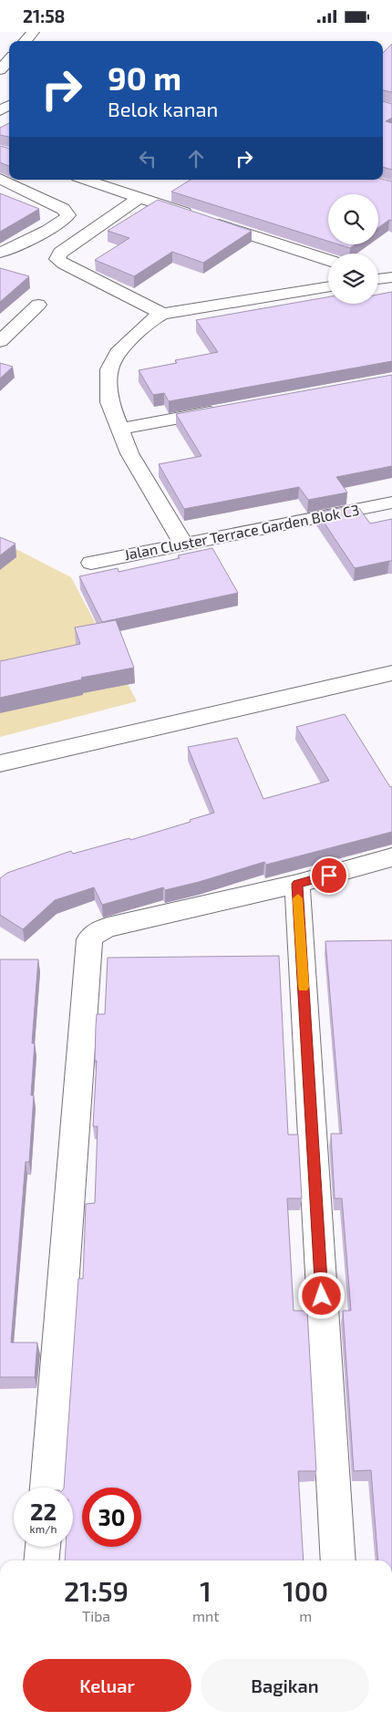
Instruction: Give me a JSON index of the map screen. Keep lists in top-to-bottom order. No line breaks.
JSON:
{"streets":{"street":["Jalan Cluster Terrace Garden Blok C3"]},"page":{"status":"21:58","turn":["90 m","Belok kanan"],"speed":"22 km/h","limit":"30","eta":["21:59","Tiba","1","mnt","100","m"],"buttons":["Keluar","Bagikan"]}}
